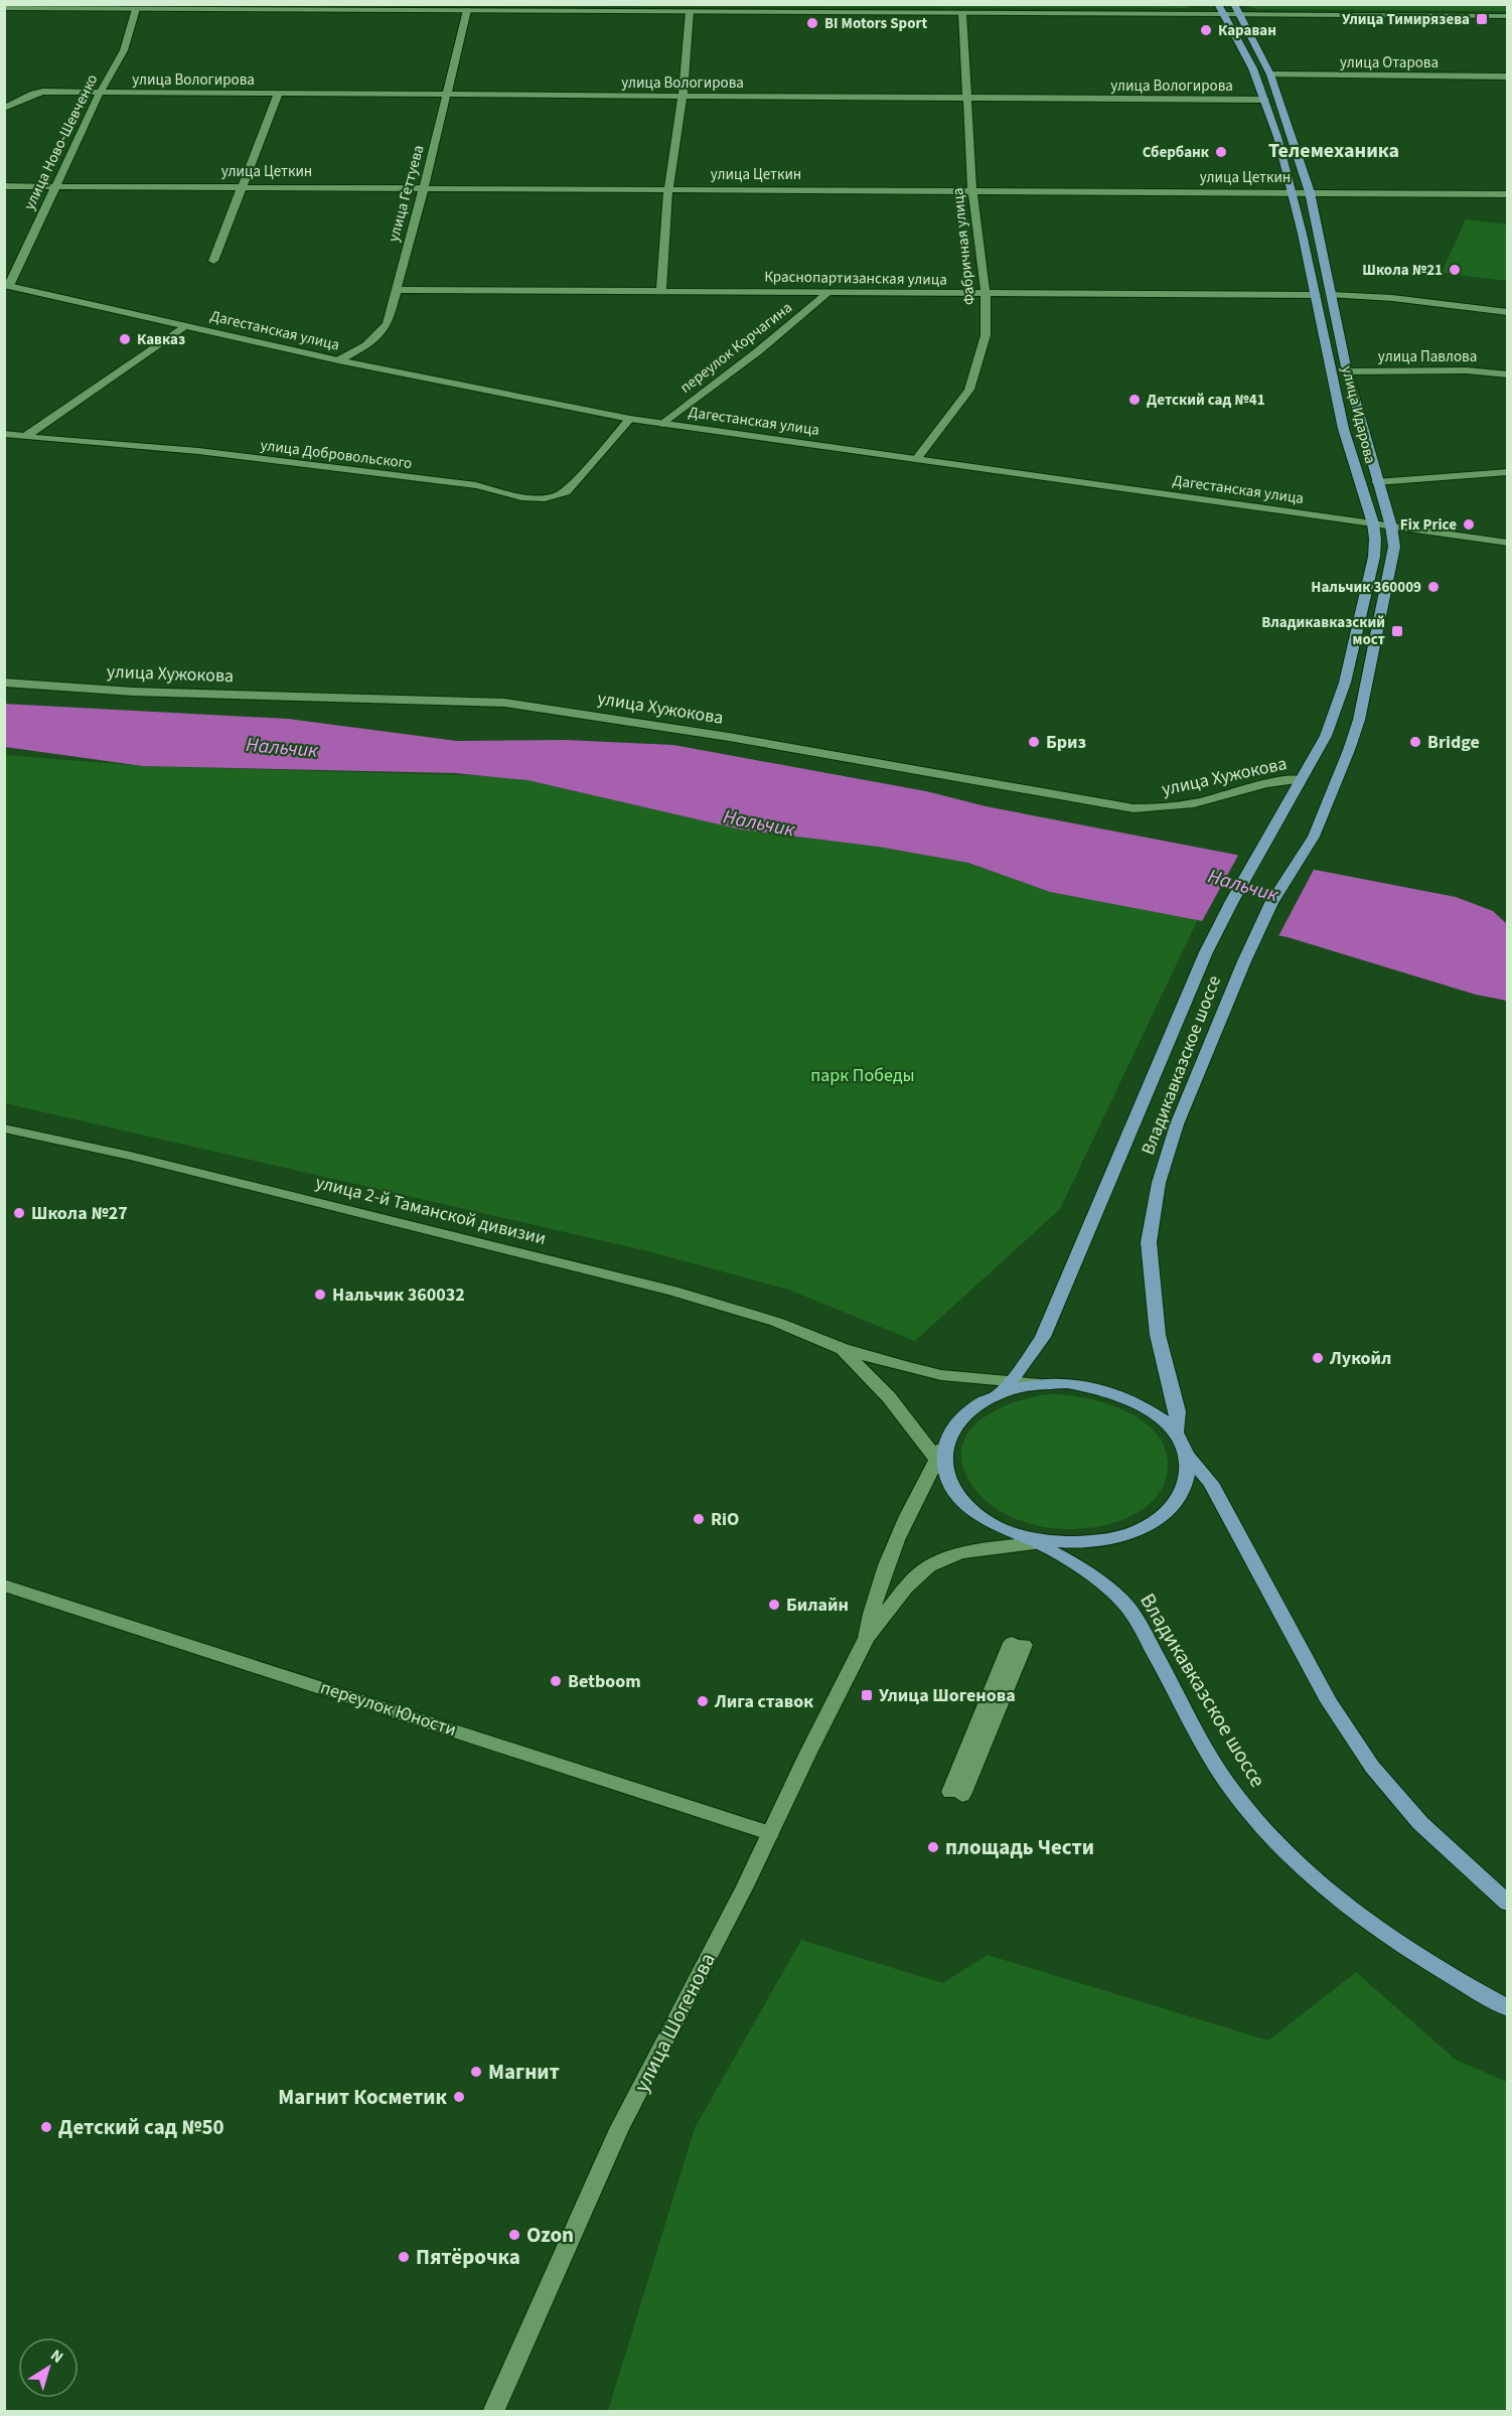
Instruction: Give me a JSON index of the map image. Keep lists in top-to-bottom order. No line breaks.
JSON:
{"streets":{"main road":["улица Идарова","Владикавказское шоссе"],"street":["улица Отарова","улица Вологирова","улица Ново-Шевченко","улица Цеткин","улица Геттуева","Фабричная улица","Краснопартизанская улица","Дагестанская улица","переулок Корчагина","улица Павлова","улица Добровольского","улица Хужокова","улица 2-й Таманской дивизии","переулок Юности","улица Шогенова"]},"crossings":[["улица Отарова","улица Идарова"],["улица Вологирова","улица Ново-Шевченко"],["улица Вологирова","улица Геттуева"],["улица Вологирова","Фабричная улица"],["улица Вологирова","улица Идарова"],["улица Ново-Шевченко","улица Цеткин"],["улица Ново-Шевченко","Дагестанская улица"],["улица Цеткин","улица Геттуева"],["улица Цеткин","Фабричная улица"],["улица Цеткин","улица Идарова"],["улица Геттуева","Краснопартизанская улица"],["улица Геттуева","Дагестанская улица"],["Фабричная улица","Краснопартизанская улица"],["Фабричная улица","Дагестанская улица"],["Краснопартизанская улица","переулок Корчагина"],["Краснопартизанская улица","улица Идарова"],["Дагестанская улица","переулок Корчагина"],["Дагестанская улица","улица Идарова"],["Дагестанская улица","улица Добровольского"],["улица Павлова","улица Идарова"],["улица Идарова","улица Хужокова"],["улица Идарова","Владикавказское шоссе"],["Владикавказское шоссе","улица 2-й Таманской дивизии"],["переулок Юности","улица Шогенова"]],"districts":["Телемеханика"],"water":["Нальчик"],"parks":["парк Победы"],"places":{"transit":["Улица Тимирязева","Владикавказский мост","Улица Шогенова"],"other":["BI Motors Sport","Караван","Сбербанк","Школа №21","Кавказ","Детский сад №41","Fix Price","Нальчик 360009","Бриз","Bridge","Школа №27","Нальчик 360032","Лукойл","RiO","Билайн","Betboom","Лига ставок","площадь Чести","Магнит","Магнит Косметик","Детский сад №50","Ozon","Пятёрочка"]},"north":"top right"}
